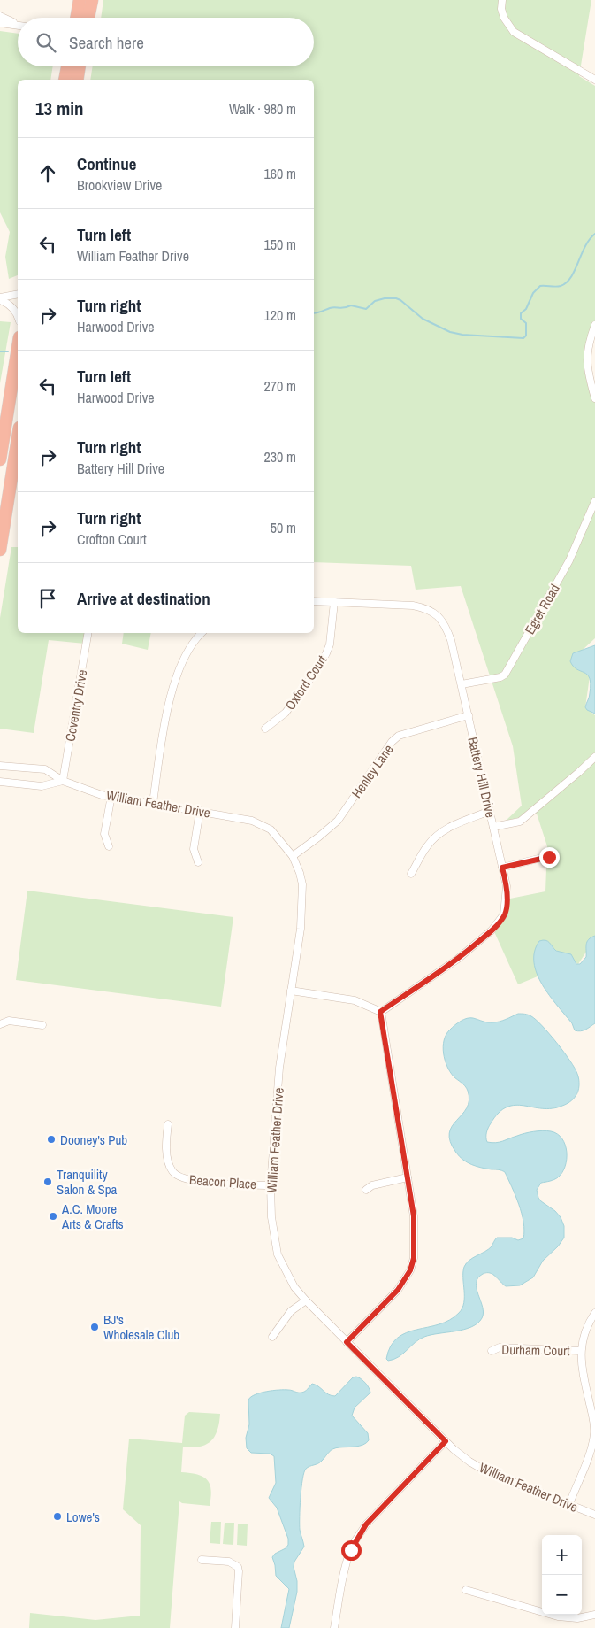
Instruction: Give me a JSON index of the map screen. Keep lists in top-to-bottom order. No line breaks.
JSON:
{"streets":{"street":["Egret Road","Oxford Court","Coventry Drive","Henley Lane","Battery Hill Drive","William Feather Drive","Beacon Place","Durham Court"]},"crossings":[["Egret Road","Battery Hill Drive"],["Oxford Court","Battery Hill Drive"],["Coventry Drive","William Feather Drive"],["Henley Lane","Battery Hill Drive"],["Henley Lane","William Feather Drive"],["William Feather Drive","Beacon Place"]],"places":["Dooney's Pub","Tranquility Salon & Spa","A.C. Moore Arts & Crafts","BJ's Wholesale Club","Lowe's"],"page":{"search":"Search here","heading":["13 min","Walk · 980 m"],"list":[["Continue","Brookview Drive","160 m"],["Turn left","William Feather Drive","150 m"],["Turn right","Harwood Drive","120 m"],["Turn left","Harwood Drive","270 m"],["Turn right","Battery Hill Drive","230 m"],["Turn right","Crofton Court","50 m"],"Arrive at destination"],"map_buttons":["+","−"]}}
